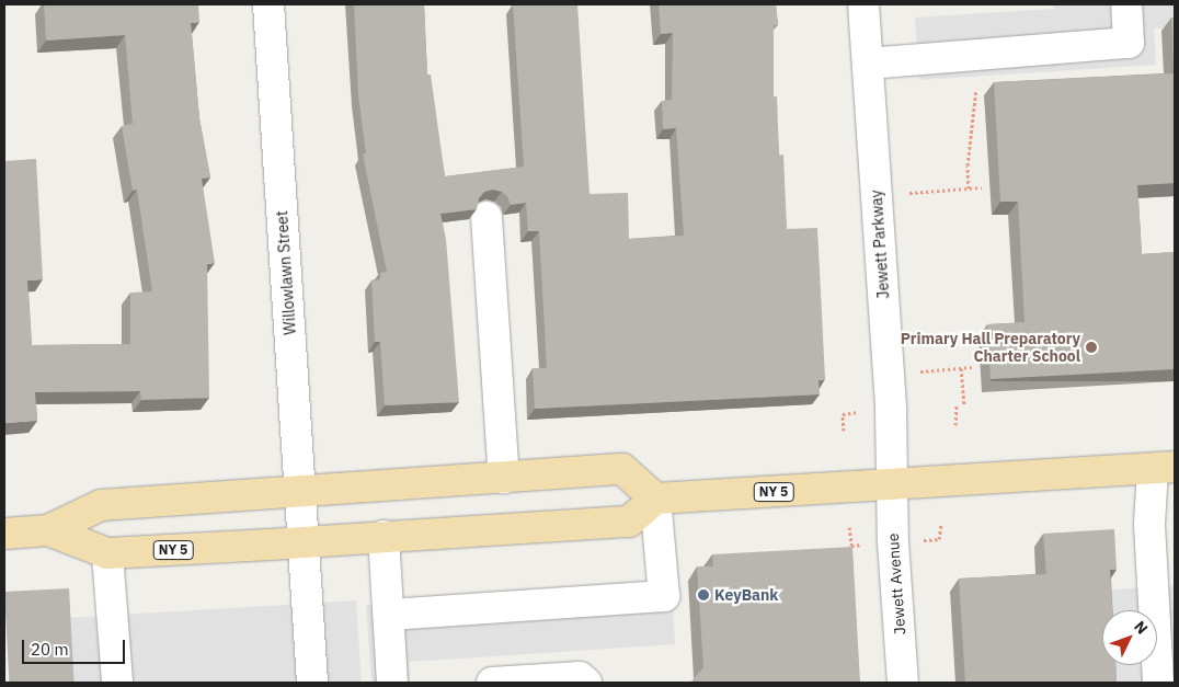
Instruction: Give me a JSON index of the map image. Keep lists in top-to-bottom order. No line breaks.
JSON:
{"streets":{"main road":["NY 5"],"street":["Jewett Parkway","Willowlawn Street","Jewett Avenue"]},"crossings":[["Jewett Parkway","NY 5"],["Jewett Parkway","Jewett Avenue"],["Willowlawn Street","NY 5"],["NY 5","Jewett Avenue"]],"places":["Primary Hall Preparatory Charter School","KeyBank"],"scale_bar":"20 m","north":"top right"}
